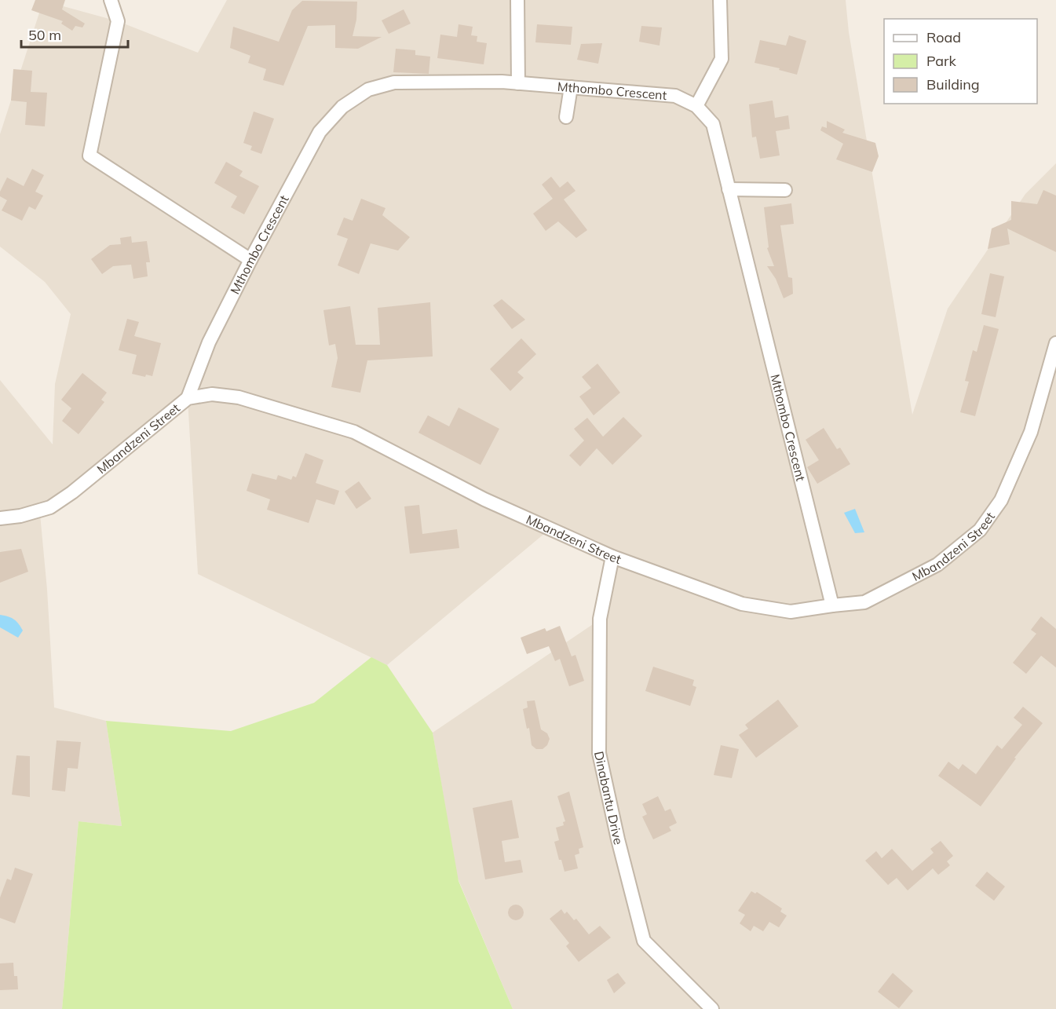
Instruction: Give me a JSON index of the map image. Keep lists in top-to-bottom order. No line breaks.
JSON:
{"streets":{"street":["Mthombo Crescent","Mbandzeni Street","Dinabantu Drive"]},"crossings":[["Mthombo Crescent","Mbandzeni Street"],["Mbandzeni Street","Dinabantu Drive"]],"legend":["Road","Park","Building"],"scale_bar":"50 m"}
